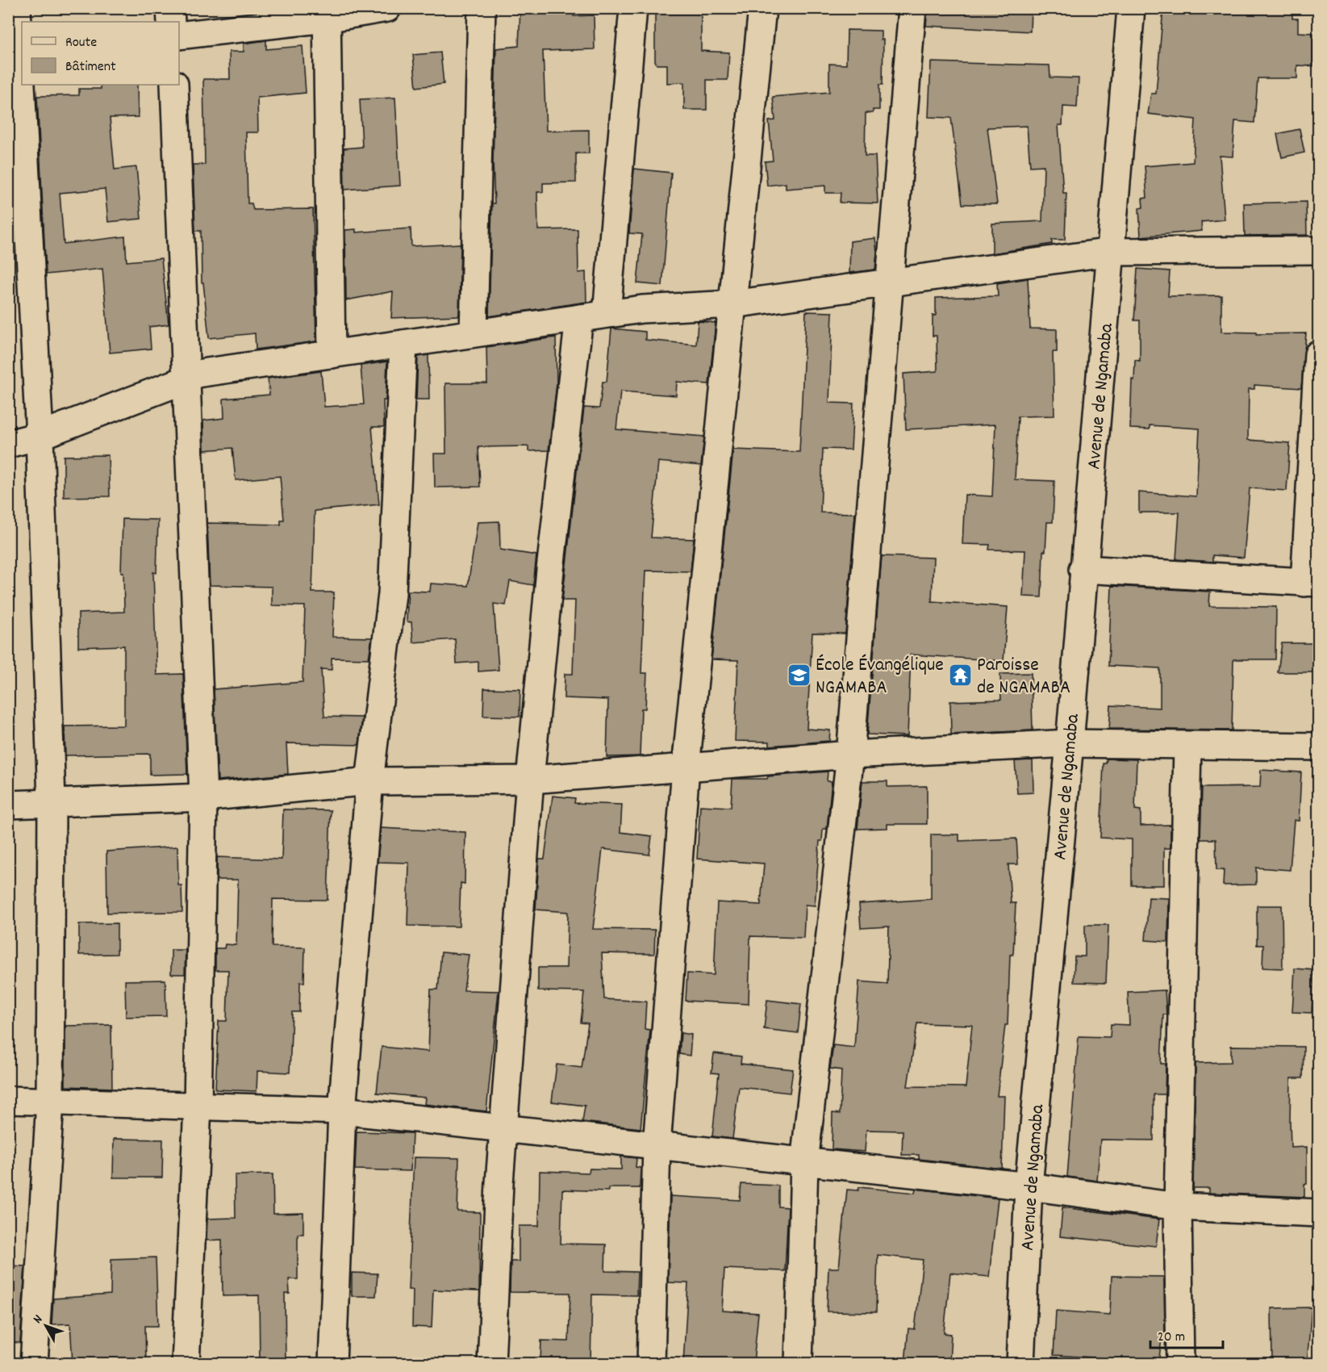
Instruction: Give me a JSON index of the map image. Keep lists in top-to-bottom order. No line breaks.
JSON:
{"streets":{"street":["Avenue de Ngamaba"]},"places":{"school or university":["École Évangélique NGAMABA"],"temple":["Paroisse de NGAMABA"]},"legend":["Route","Bâtiment"],"scale_bar":"20 m","north":"top left"}
